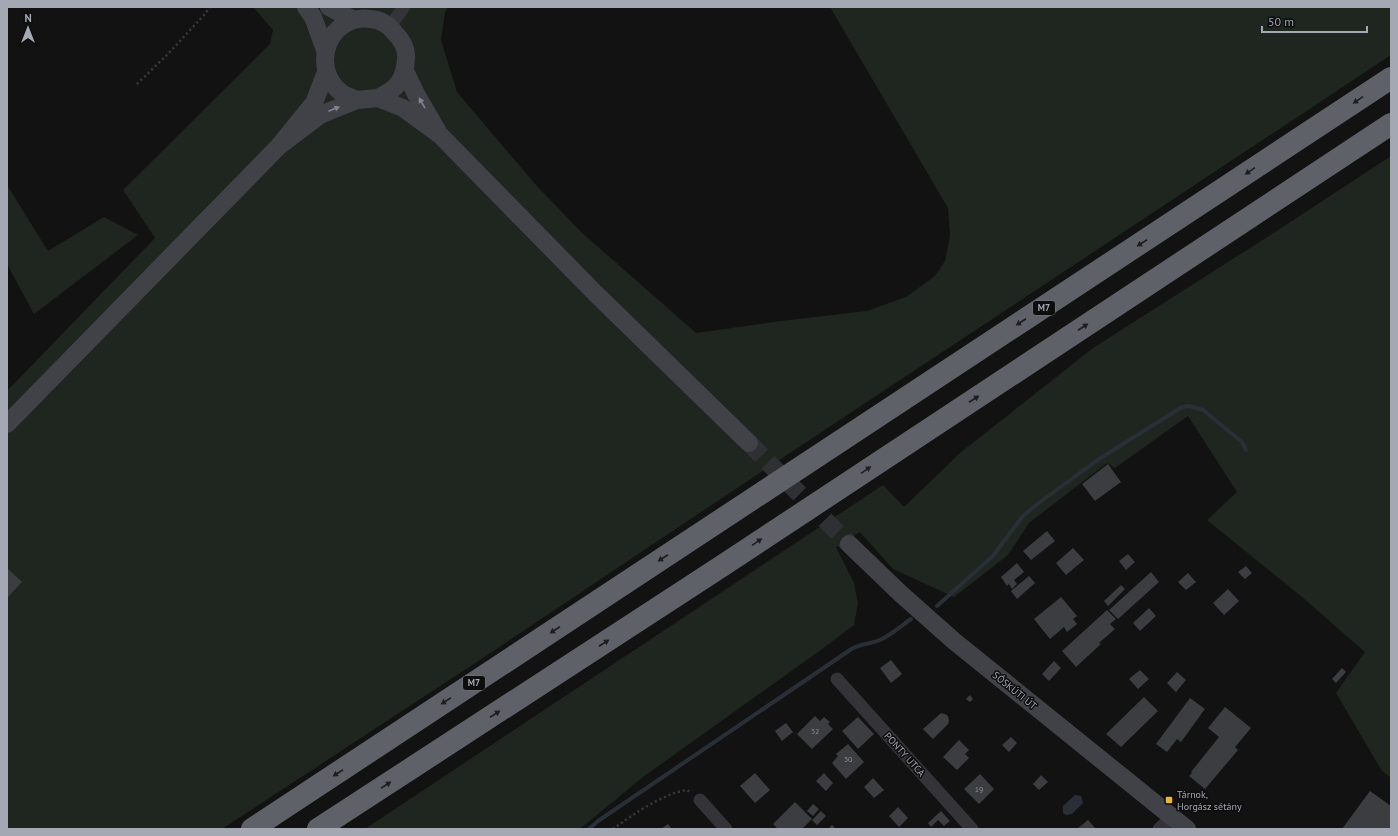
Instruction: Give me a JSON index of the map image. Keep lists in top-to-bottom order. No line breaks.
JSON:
{"streets":{"highway":["M7"],"main road":["SÓSKÚTI ÚT"],"street":["PONTY UTCA"]},"places":{"transit":["Tárnok, Horgász sétány"]},"house_numbers":["32","30","19"],"scale_bar":"50 m","north":"top"}
